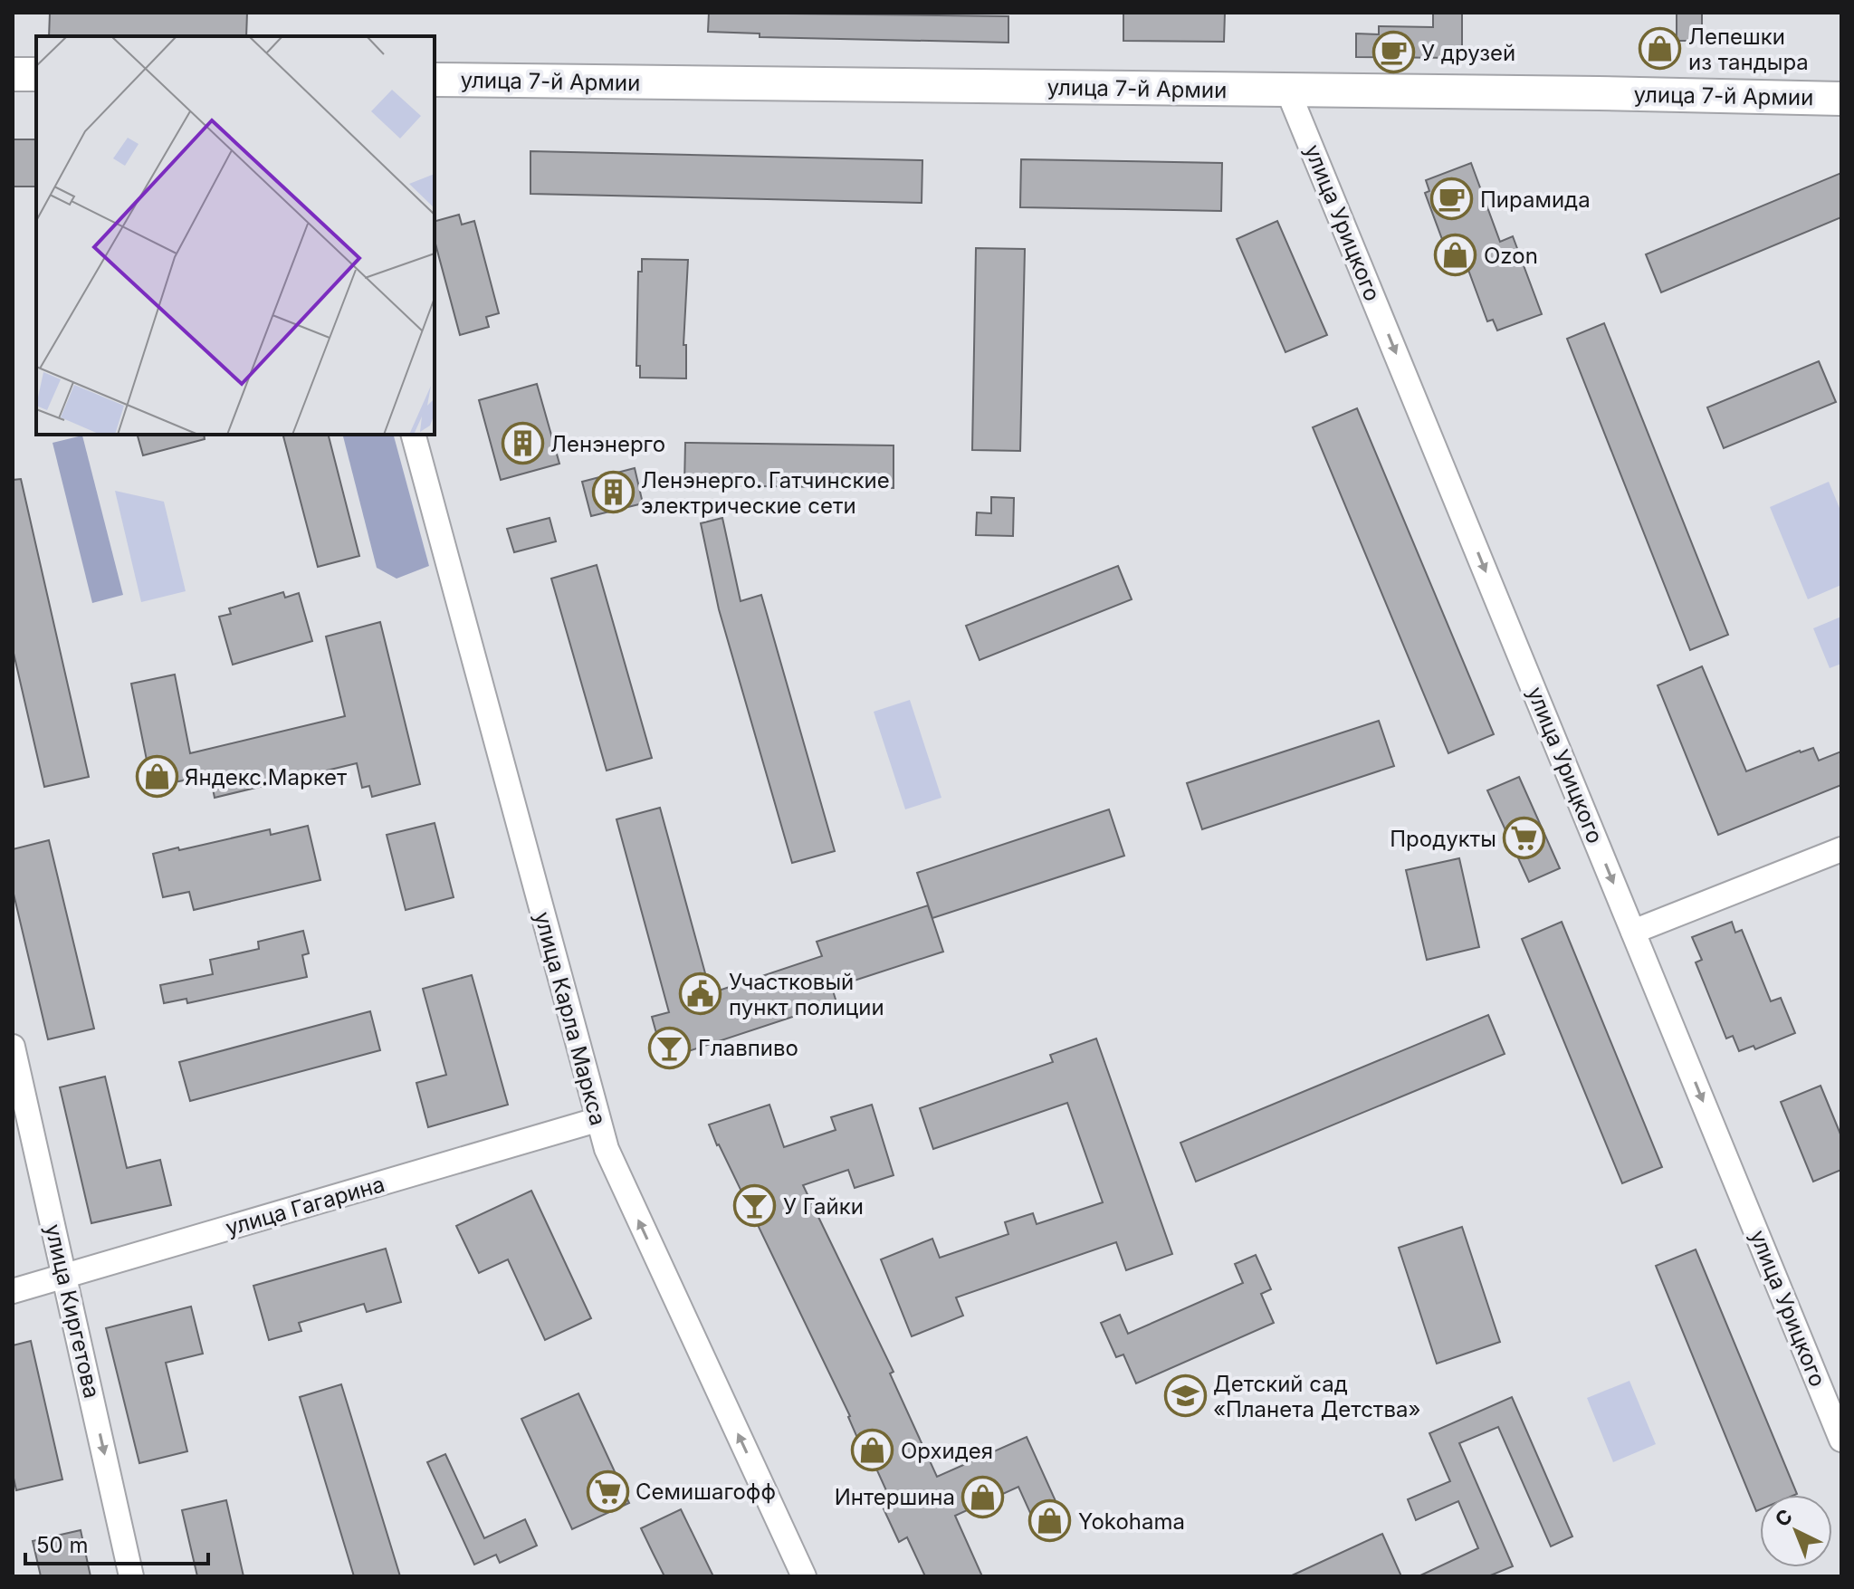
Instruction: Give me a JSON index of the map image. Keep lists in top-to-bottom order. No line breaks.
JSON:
{"streets":{"street":["улица 7-й Армии","улица Урицкого","улица Карла Маркса","улица Гагарина","улица Киргетова"]},"crossings":[["улица 7-й Армии","улица Урицкого"],["улица Карла Маркса","улица Гагарина"],["улица Гагарина","улица Киргетова"]],"one_way":["улица Урицкого","улица Карла Маркса","улица Киргетова"],"places":{"shop":["Лепешки из тандыра","Ozon","Яндекс.Маркет","Орхидея","Интершина","Yokohama"],"cafe":["У друзей","Пирамида"],"building":["Ленэнерго","Ленэнерго. Гатчинские электрические сети"],"supermarket":["Продукты","Семишагофф"],"public building":["Участковый пункт полиции"],"bar":["Главпиво","У Гайки"],"school or university":["Детский сад «Планета Детства»"]},"scale_bar":"50 m","north":"top left"}
